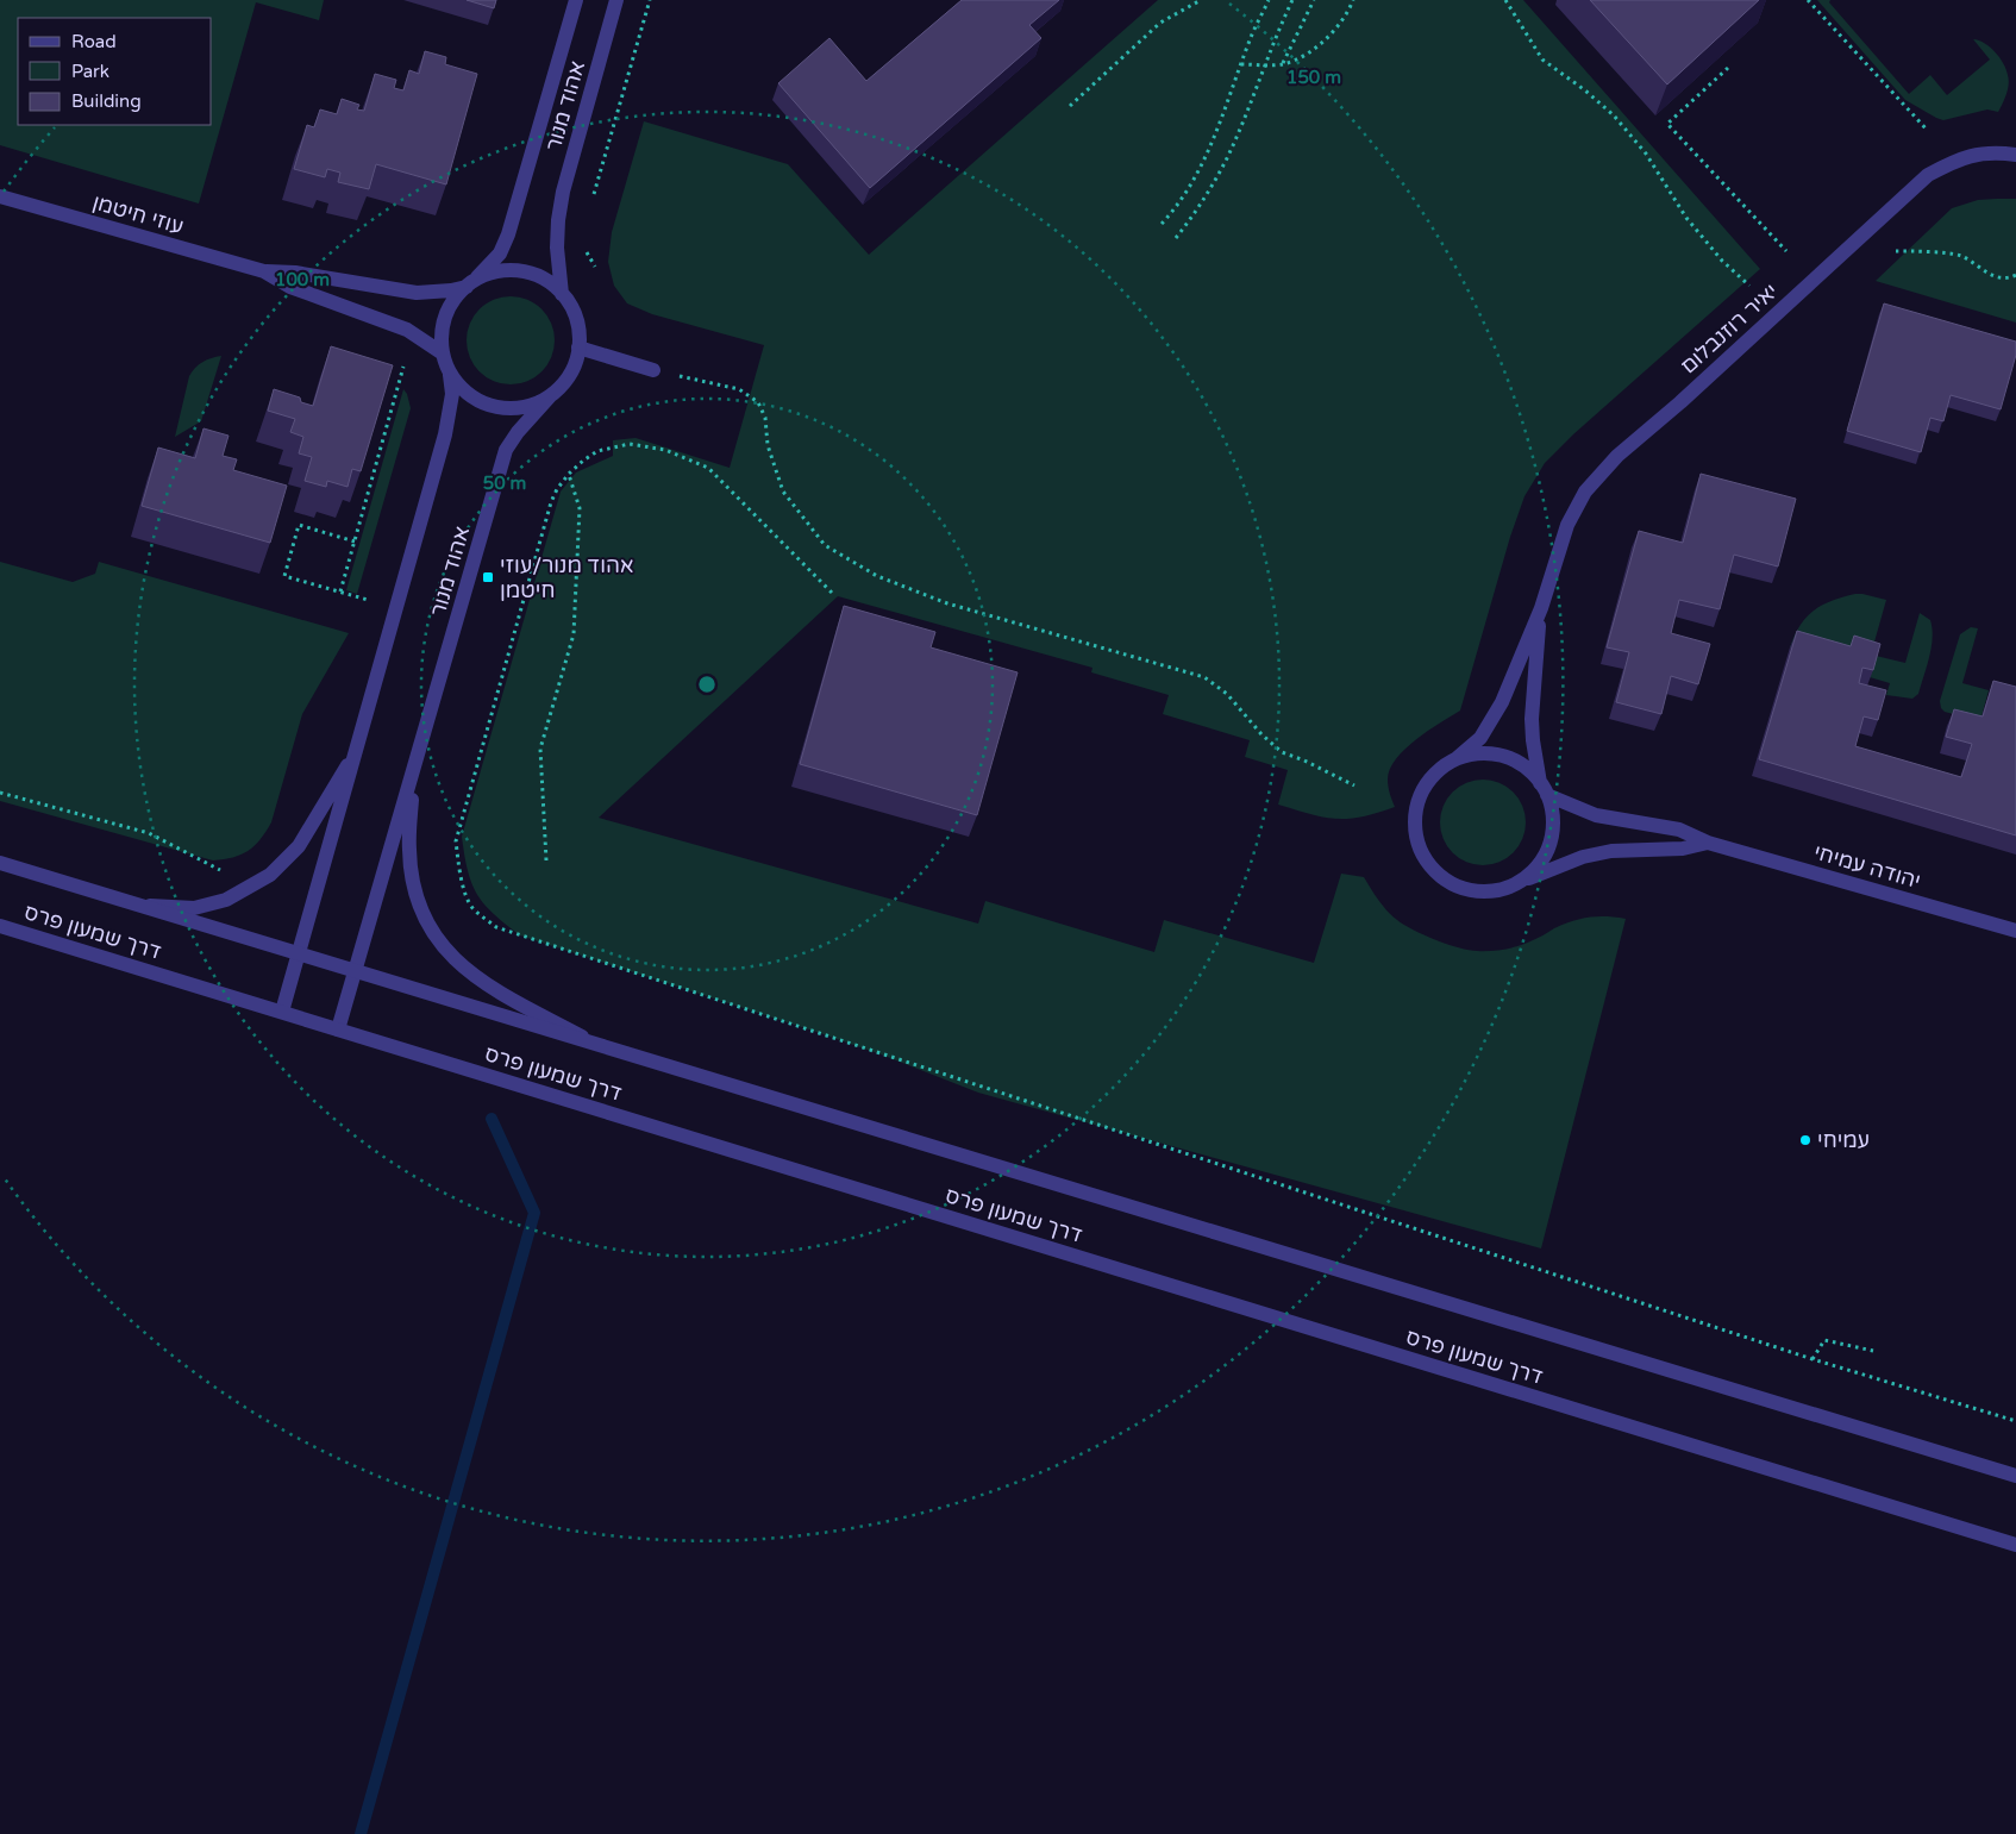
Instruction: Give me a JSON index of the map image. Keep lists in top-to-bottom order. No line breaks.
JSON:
{"streets":{"street":["אהוד מנור","עוזי חיטמן","יאיר רוזנבלום","יהודה עמיחי","דרך שמעון פרס"]},"crossings":[["אהוד מנור","עוזי חיטמן"],["אהוד מנור","דרך שמעון פרס"],["יאיר רוזנבלום","יהודה עמיחי"]],"places":{"transit":["אהוד מנור/עוזי חיטמן"],"other":["עמיחי"]},"legend":["Road","Park","Building"],"rings":["150 m","100 m","50 m"]}
